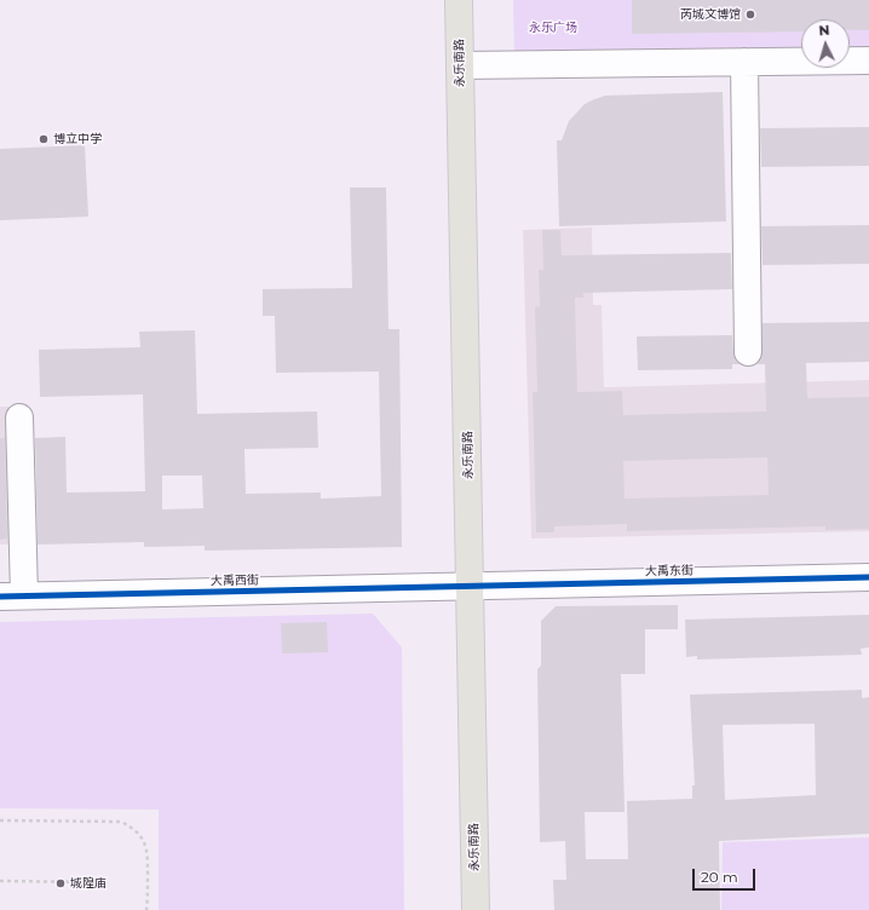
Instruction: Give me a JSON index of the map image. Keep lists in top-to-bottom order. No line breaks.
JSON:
{"streets":{"main road":["永乐南路"],"street":["大禹东街","大禹西街"]},"crossings":[["永乐南路","大禹东街"],["永乐南路","大禹西街"],["大禹东街","大禹西街"]],"parks":["永乐广场"],"places":["芮城文博馆","博立中学","城隍庙"],"scale_bar":"20 m","north":"top"}
